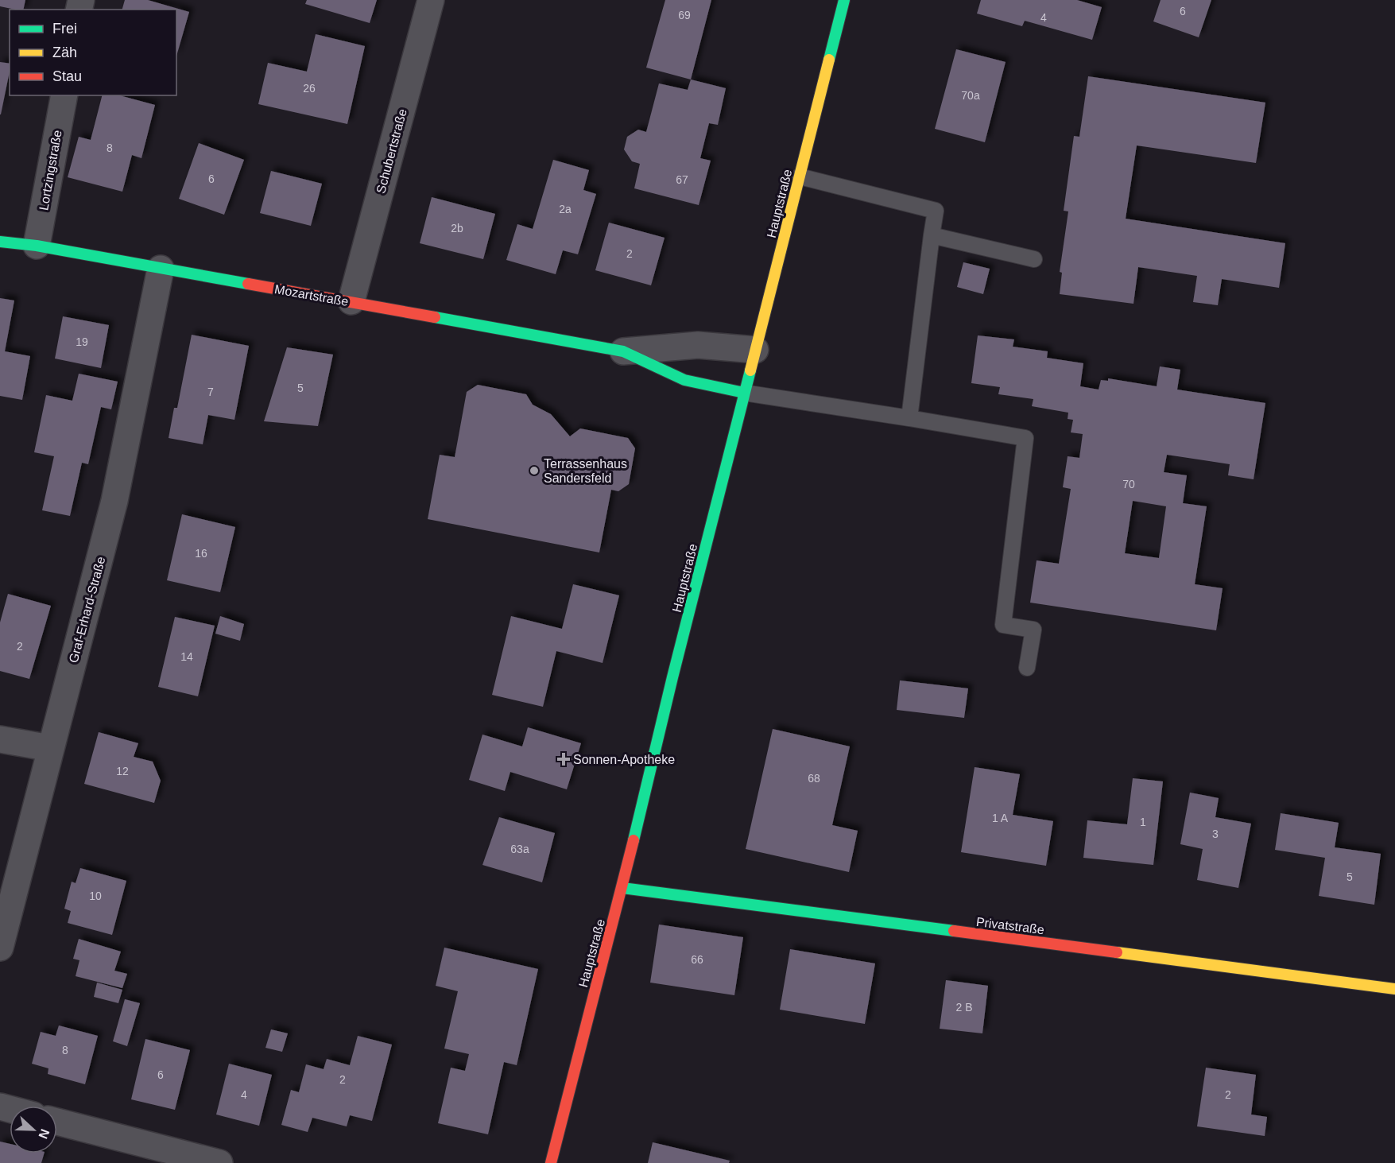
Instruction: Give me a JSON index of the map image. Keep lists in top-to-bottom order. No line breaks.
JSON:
{"streets":{"street":["Schubertstraße","Lortzingstraße","Hauptstraße","Mozartstraße","Graf-Erhard-Straße","Privatstraße"]},"crossings":[["Schubertstraße","Mozartstraße"],["Lortzingstraße","Mozartstraße"],["Hauptstraße","Mozartstraße"],["Hauptstraße","Privatstraße"],["Mozartstraße","Graf-Erhard-Straße"]],"places":{"other":["Terrassenhaus Sandersfeld"],"health":["Sonnen-Apotheke"]},"house_numbers":["6","69","4","26","70a","8","6","67","2a","2b","2","19","5","7","70","16","2","14","12","68","1 A","1","3","63a","5","10","66","2 B","8","6","2","4","2"],"legend":["Frei","Zäh","Stau"],"north":"right"}
